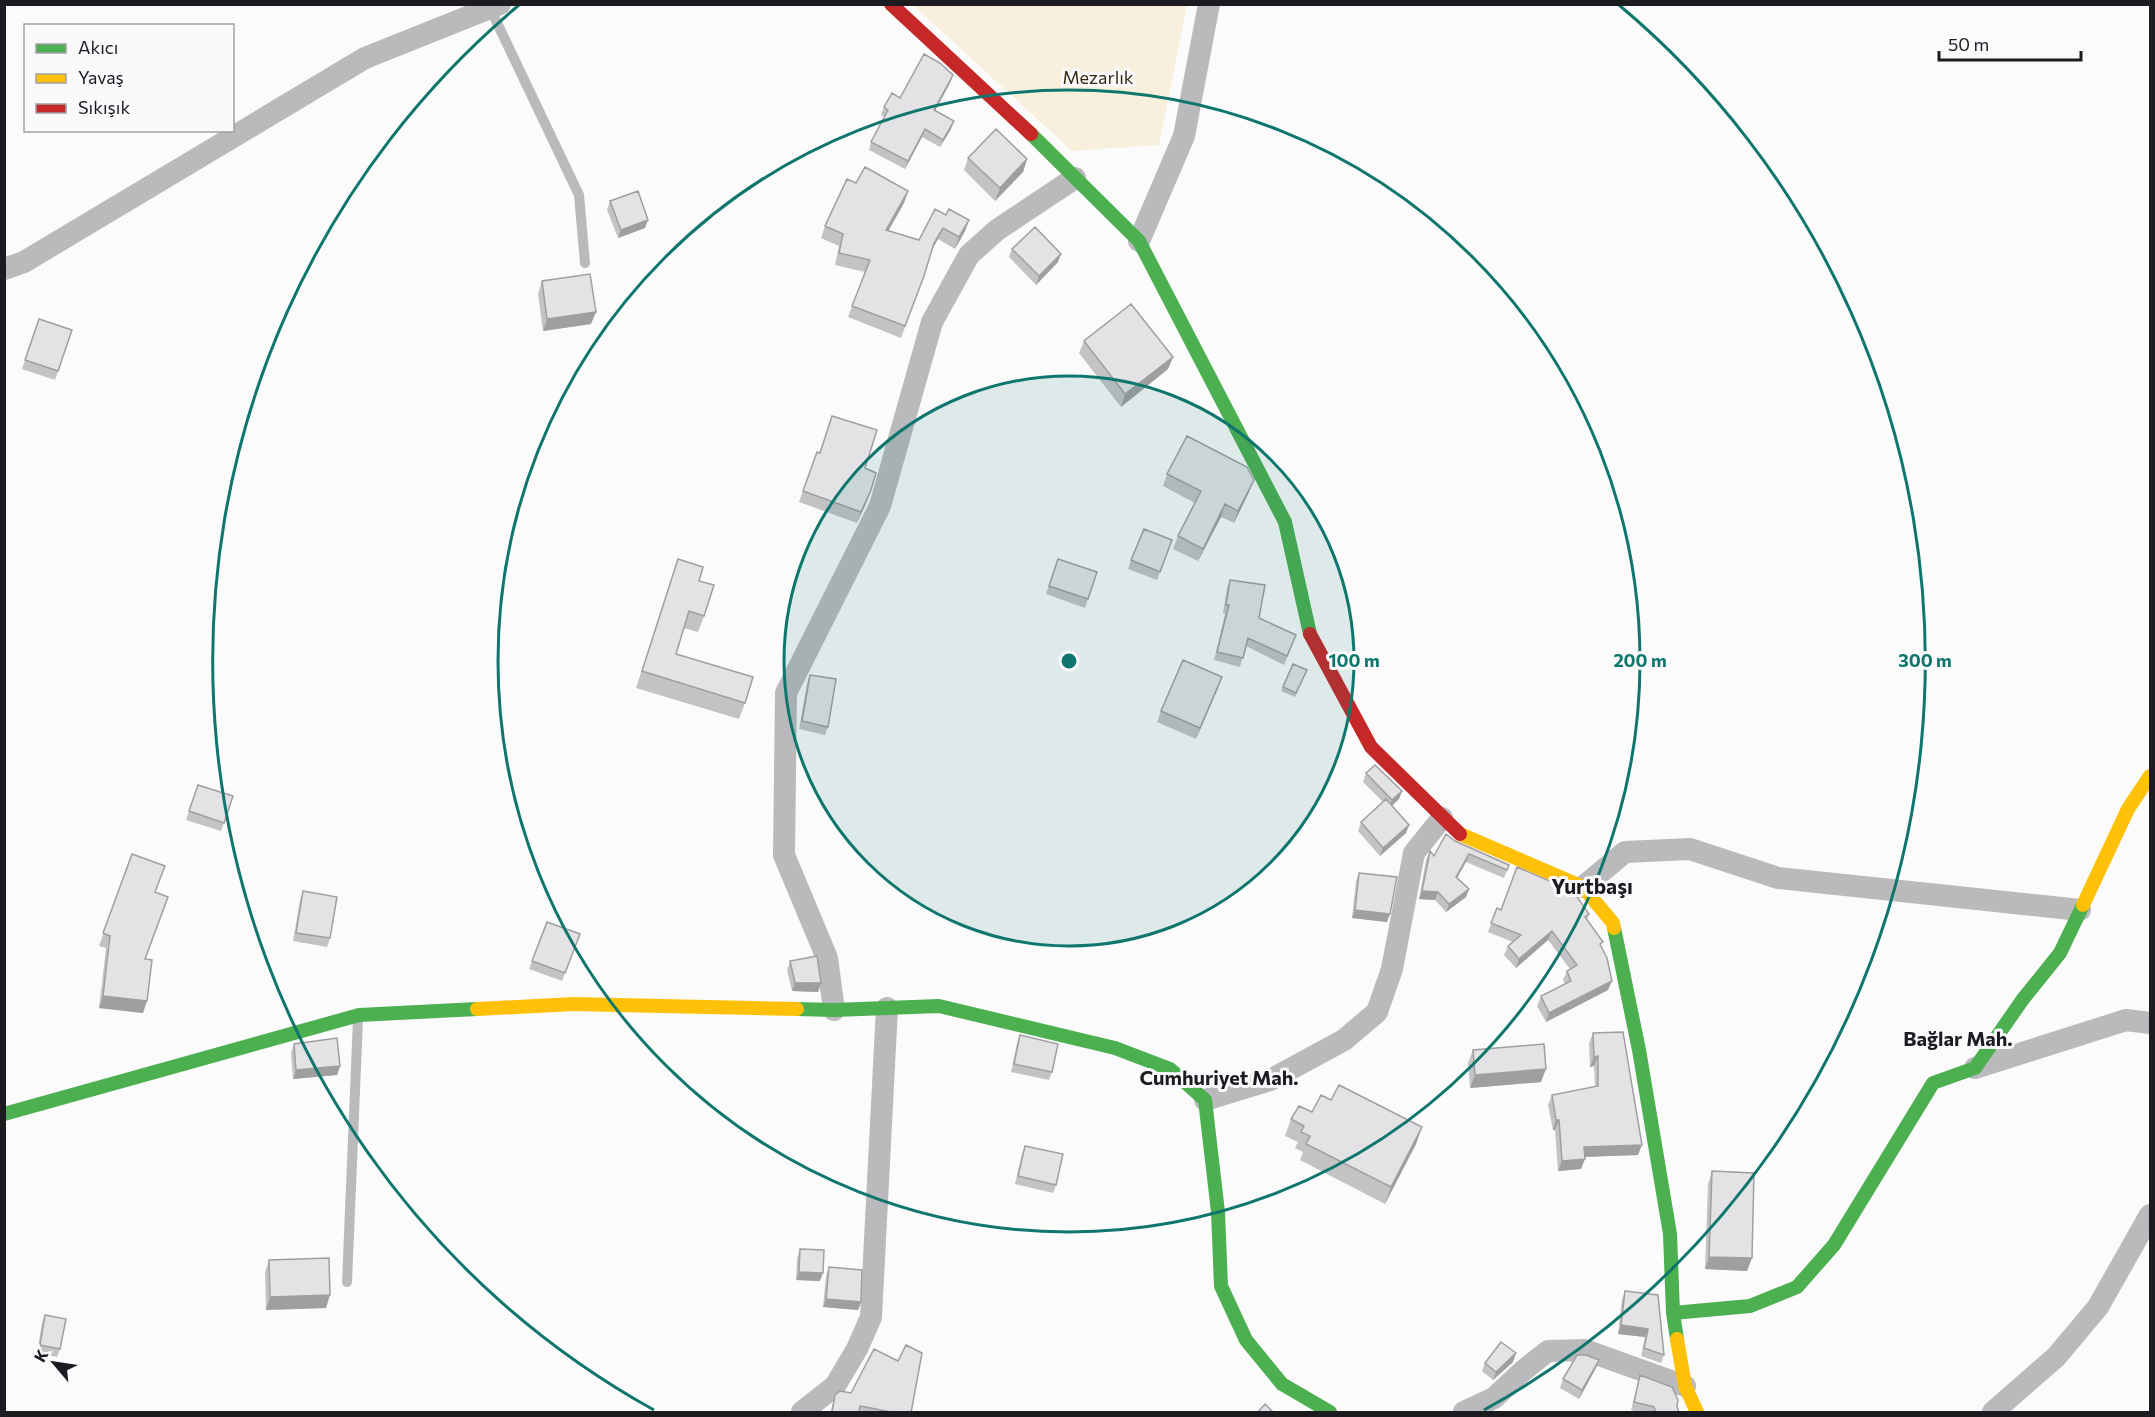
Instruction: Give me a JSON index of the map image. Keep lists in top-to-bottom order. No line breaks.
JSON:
{"districts":["Yurtbaşı","Bağlar Mah.","Cumhuriyet Mah."],"parks":["Mezarlık"],"legend":["Akıcı","Yavaş","Sıkışık"],"scale_bar":"50 m","north":"top left","rings":["100 m","200 m","300 m"]}
